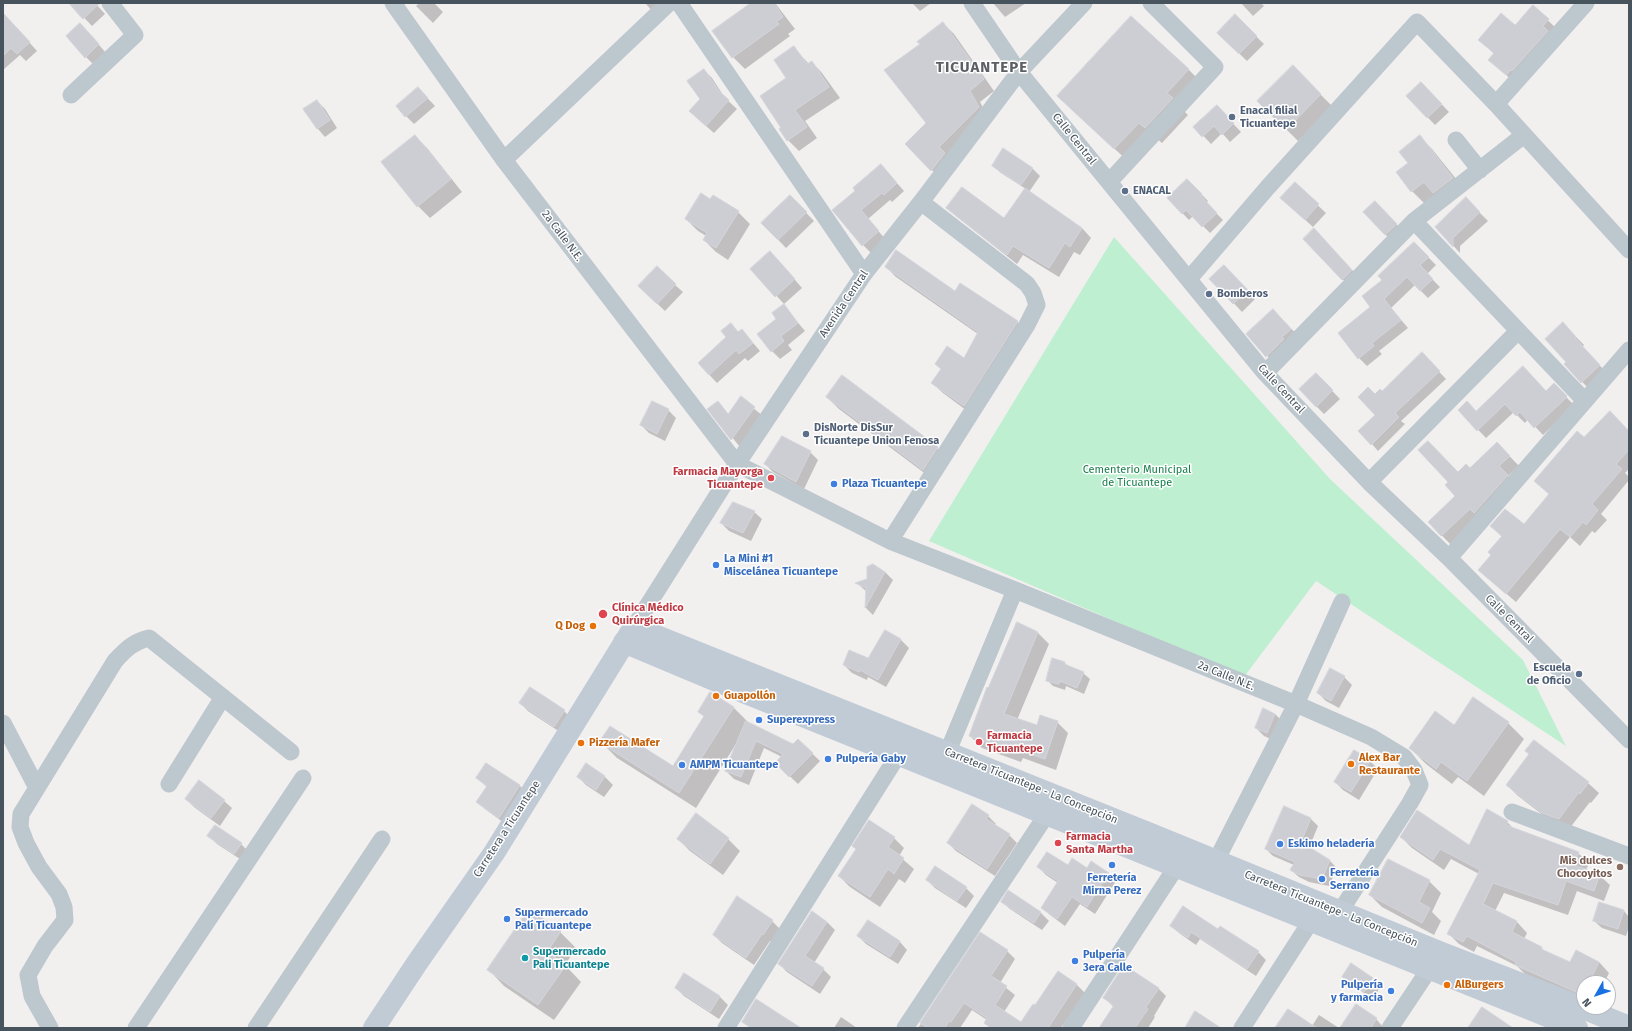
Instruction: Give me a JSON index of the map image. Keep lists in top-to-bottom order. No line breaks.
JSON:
{"streets":{"main road":["Carretera Ticuantepe - La Concepción","Carretera a Ticuantepe"],"street":["Calle Central","2a Calle N.E.","Avenida Central"]},"crossings":[["Calle Central","Avenida Central"],["2a Calle N.E.","Avenida Central"],["2a Calle N.E.","Carretera Ticuantepe - La Concepción"],["Avenida Central","Carretera Ticuantepe - La Concepción"],["Avenida Central","Carretera a Ticuantepe"],["Carretera Ticuantepe - La Concepción","Carretera a Ticuantepe"]],"districts":["TICUANTEPE"],"parks":["Cementerio Municipal de Ticuantepe"],"places":["Enacal filial Ticuantepe","ENACAL","Bomberos","DisNorte DisSur Ticuantepe Union Fenosa","Farmacia Mayorga Ticuantepe","Plaza Ticuantepe","La Mini #1 Miscelánea Ticuantepe","Clínica Médico Quirúrgica","Q Dog","Escuela de Oficio","Guapollón","Superexpress","Farmacia Ticuantepe","Pizzería Mafer","Pulpería Gaby","Alex Bar Restaurante","AMPM Ticuantepe","Farmacia Santa Martha","Eskimo heladería","Ferretería Mirna Perez","Mis dulces Chocoyitos","Ferretería Serrano","Supermercado Palí Ticuantepe","Supermercado Pali Ticuantepe","Pulpería 3era Calle","AlBurgers","Pulpería y farmacia"],"north":"bottom left"}
